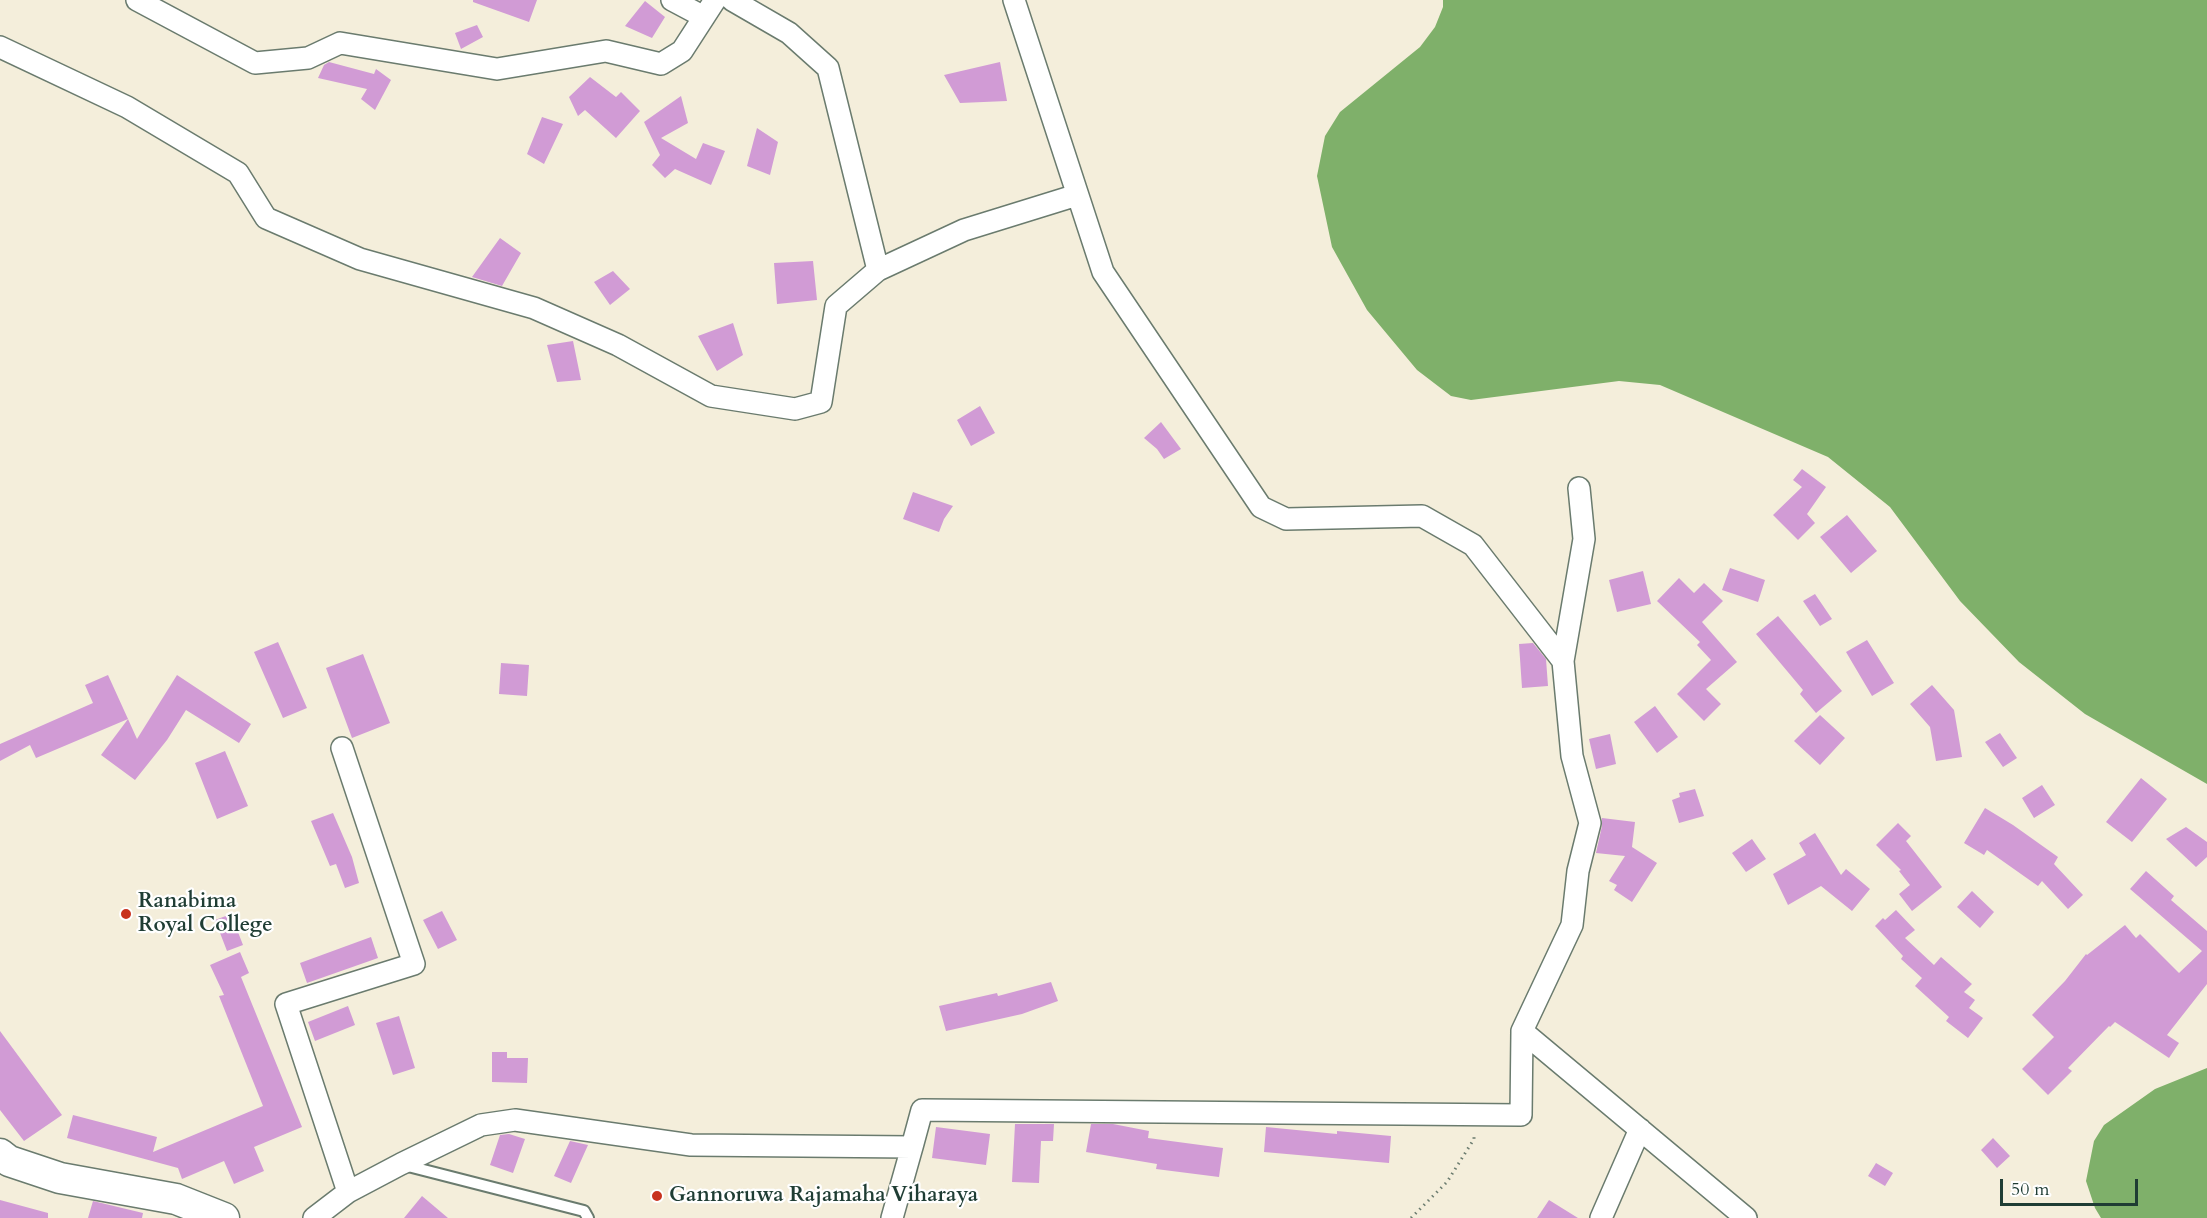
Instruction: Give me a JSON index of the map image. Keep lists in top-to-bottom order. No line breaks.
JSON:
{"places":["Ranabima Royal College","Gannoruwa Rajamaha Viharaya"],"scale_bar":"50 m"}
